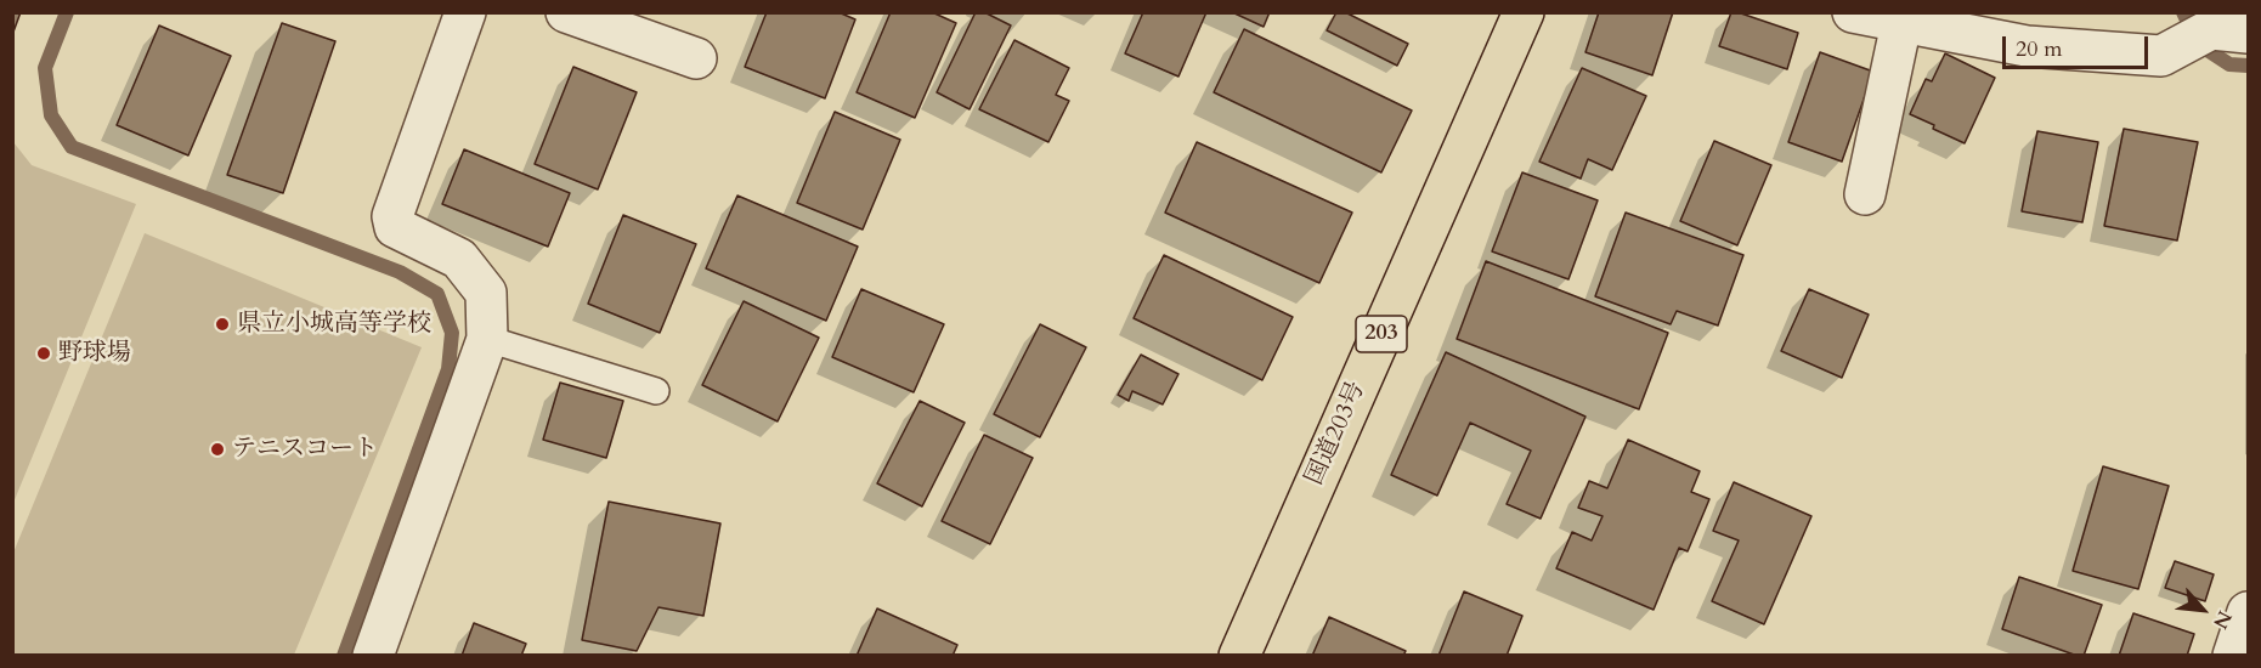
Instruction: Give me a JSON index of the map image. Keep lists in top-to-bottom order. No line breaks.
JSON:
{"streets":{"highway":["203","国道203号"]},"places":["県立小城高等学校","野球場","テニスコート"],"scale_bar":"20 m","north":"bottom right"}
